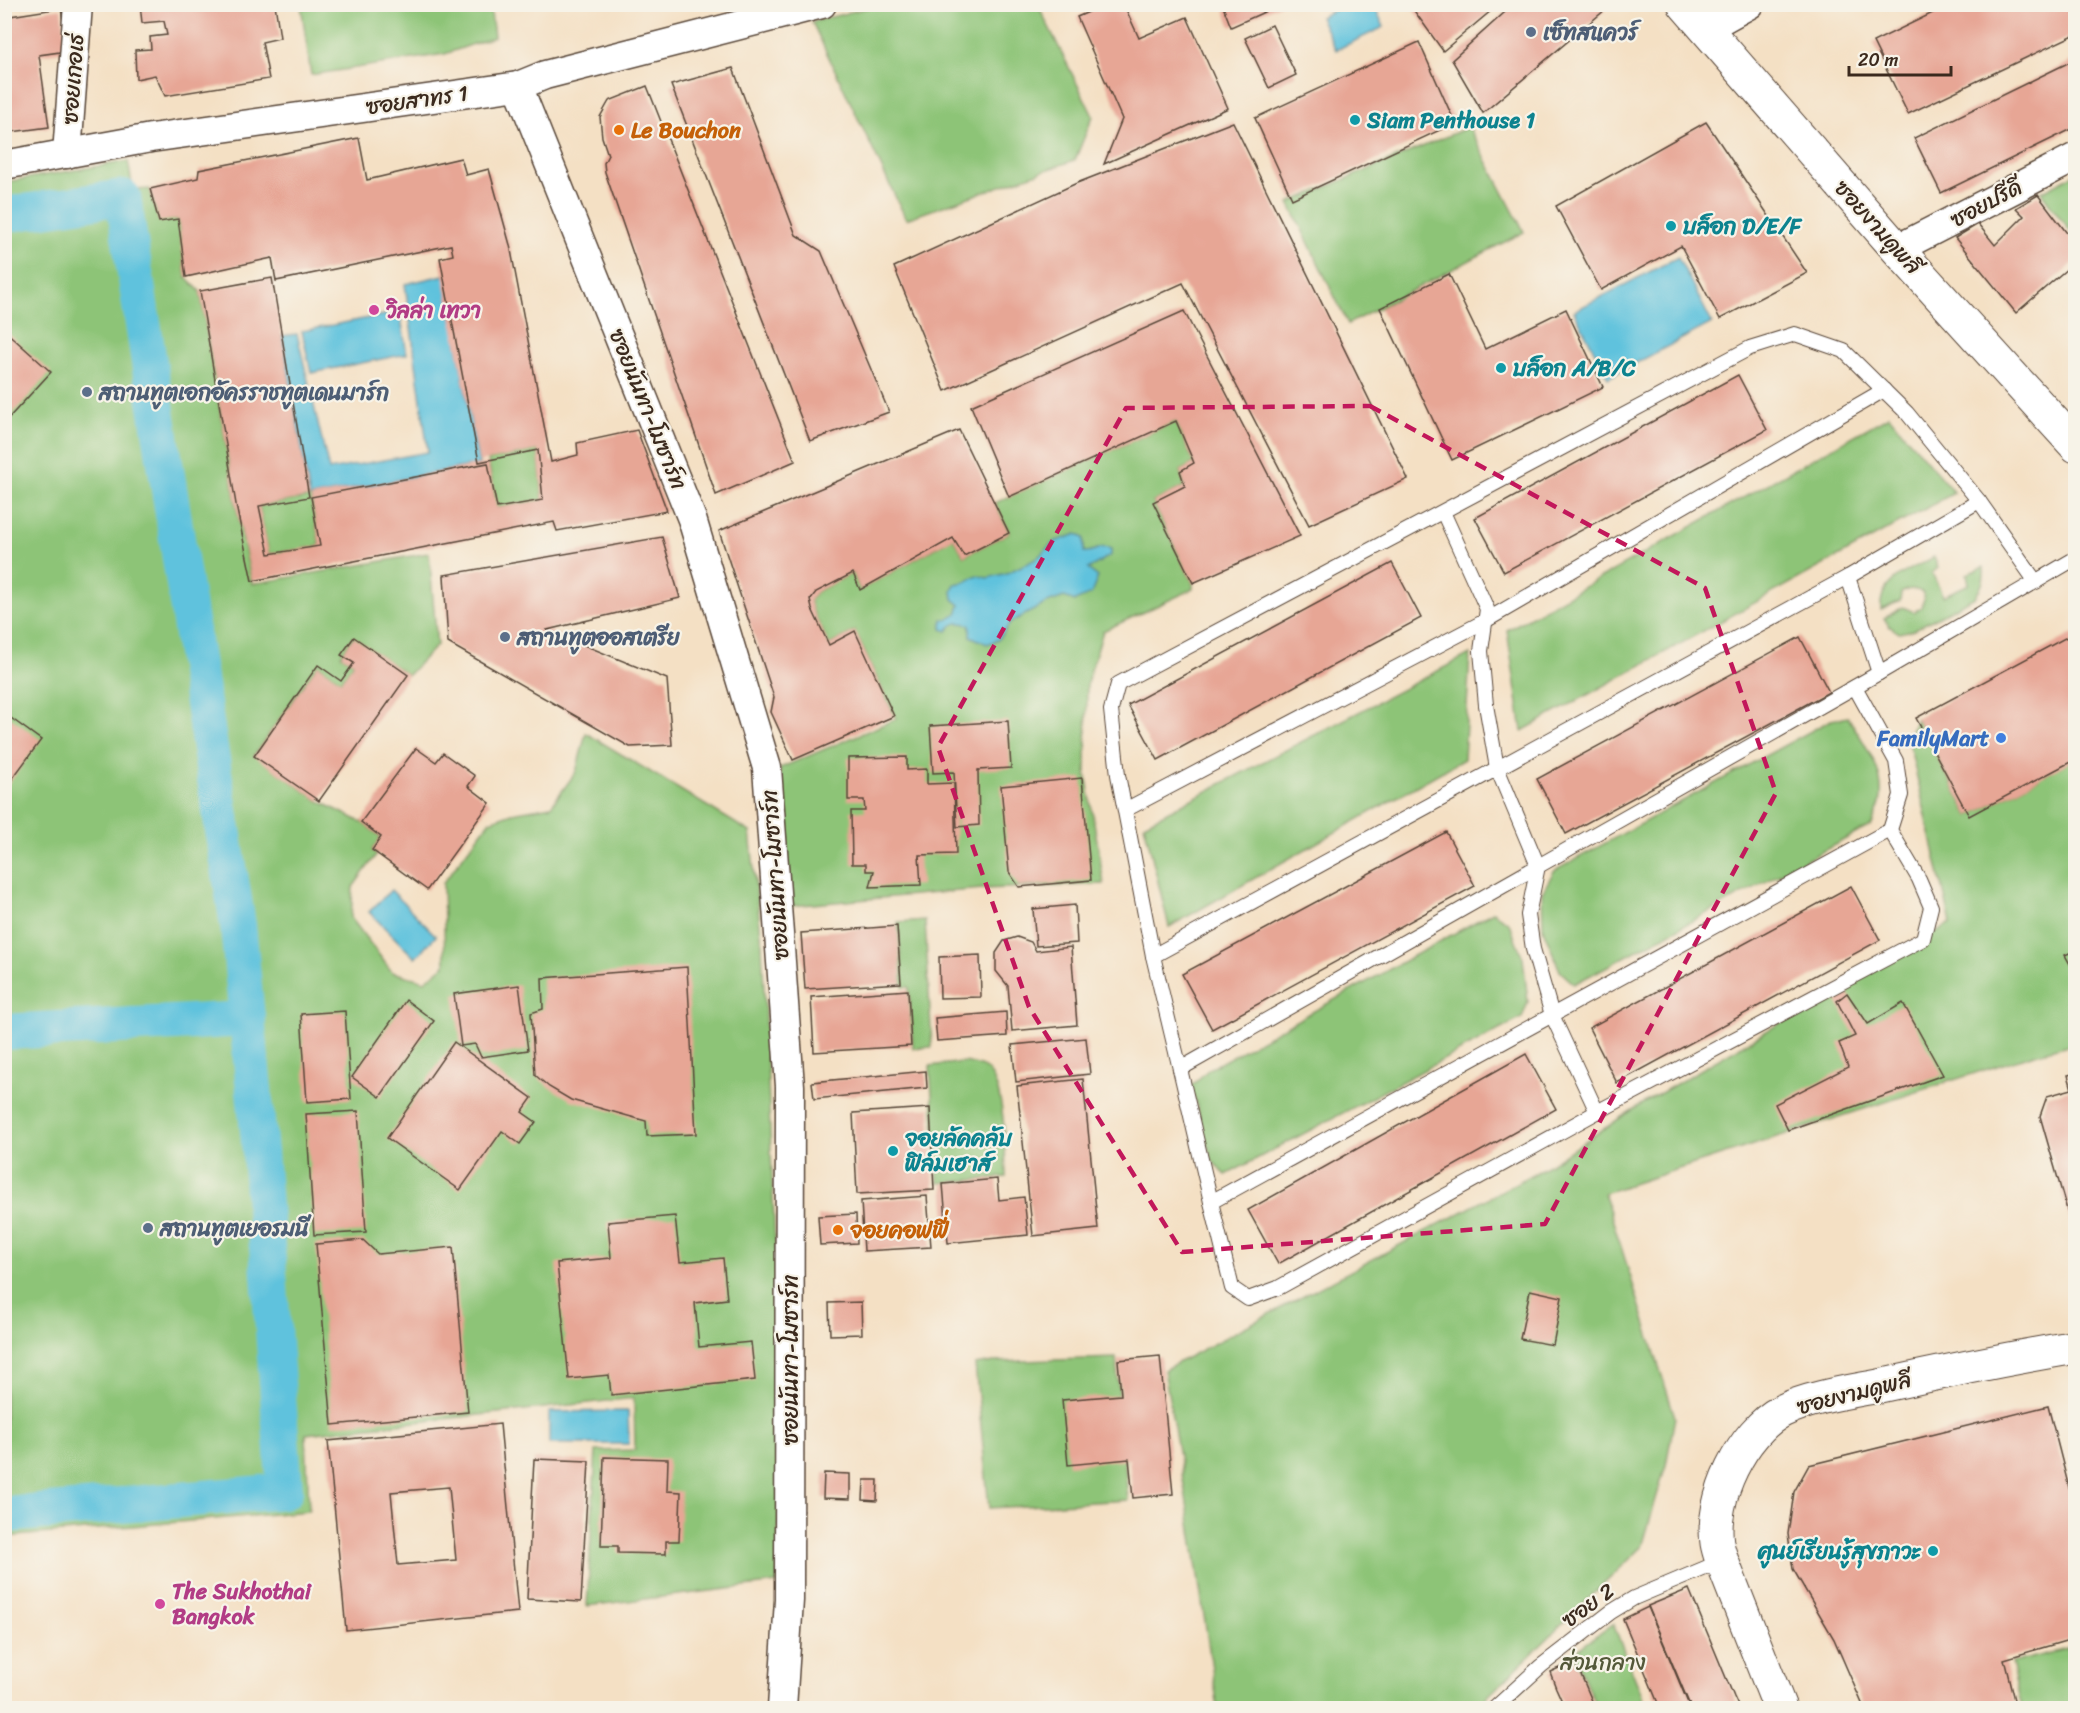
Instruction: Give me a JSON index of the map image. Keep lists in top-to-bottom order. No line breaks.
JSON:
{"streets":{"street":["ซอยเกอเธ่","ซอยสาทร 1","ซอยปรีดี","ซอยงามดูพลี","ซอยนันทา-โมซาร์ท"],"lane":["ซอย 2"]},"crossings":[["ซอยเกอเธ่","ซอยสาทร 1"],["ซอยสาทร 1","ซอยนันทา-โมซาร์ท"],["ซอยปรีดี","ซอยงามดูพลี"],["ซอยงามดูพลี","ซอย 2"]],"parks":["ส่วนกลาง"],"places":["เซ็ทสแควร์","Siam Penthouse 1","Le Bouchon","บล็อก D/E/F","วิลล่า เทวา","บล็อก A/B/C","สถานทูตเอกอัครราชทูตเดนมาร์ก","สถานทูตออสเตรีย","FamilyMart","จอยลัคคลับ ฟิล์มเฮาส์","สถานทูตเยอรมนี","จอยคอฟฟี่","ศูนย์เรียนรู้สุขภาวะ","The Sukhothai Bangkok"],"scale_bar":"20 m"}
